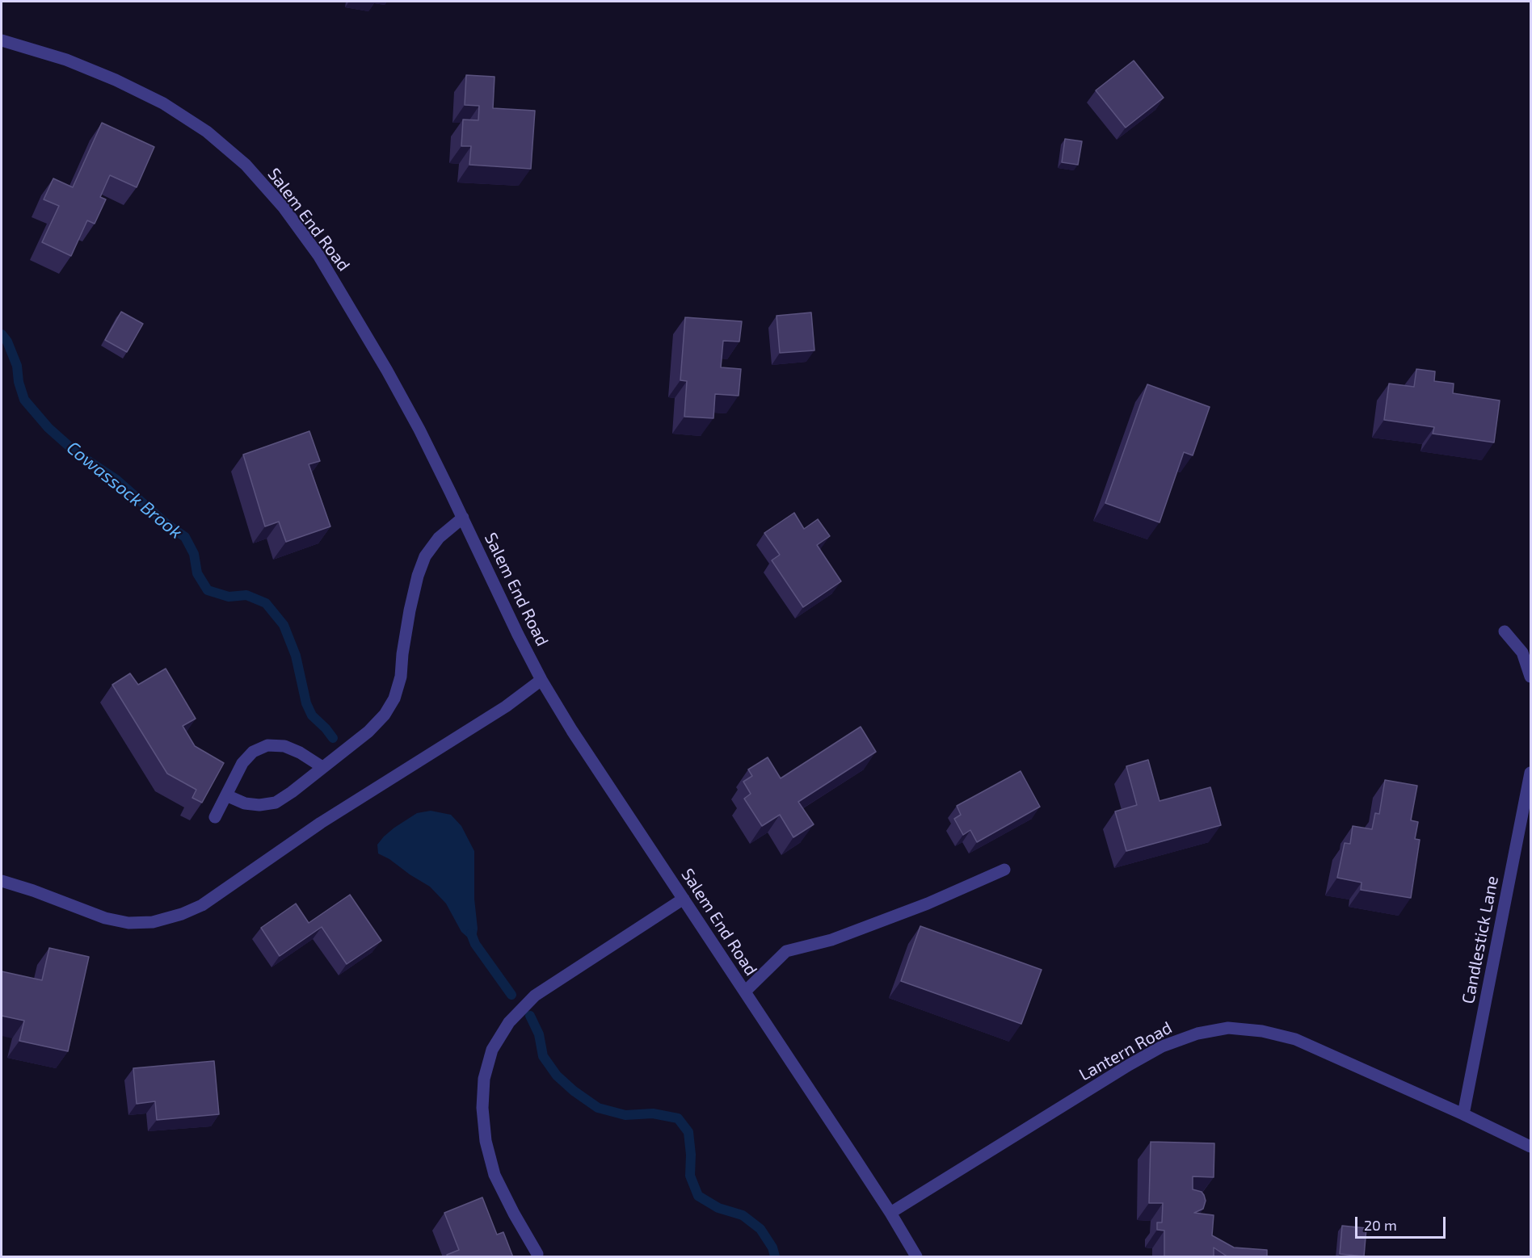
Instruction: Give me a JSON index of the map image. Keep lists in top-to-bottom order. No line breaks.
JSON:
{"streets":{"street":["Salem End Road","Candlestick Lane","Lantern Road"]},"crossings":[["Salem End Road","Lantern Road"],["Candlestick Lane","Lantern Road"]],"water":["Cowassock Brook"],"scale_bar":"20 m"}
